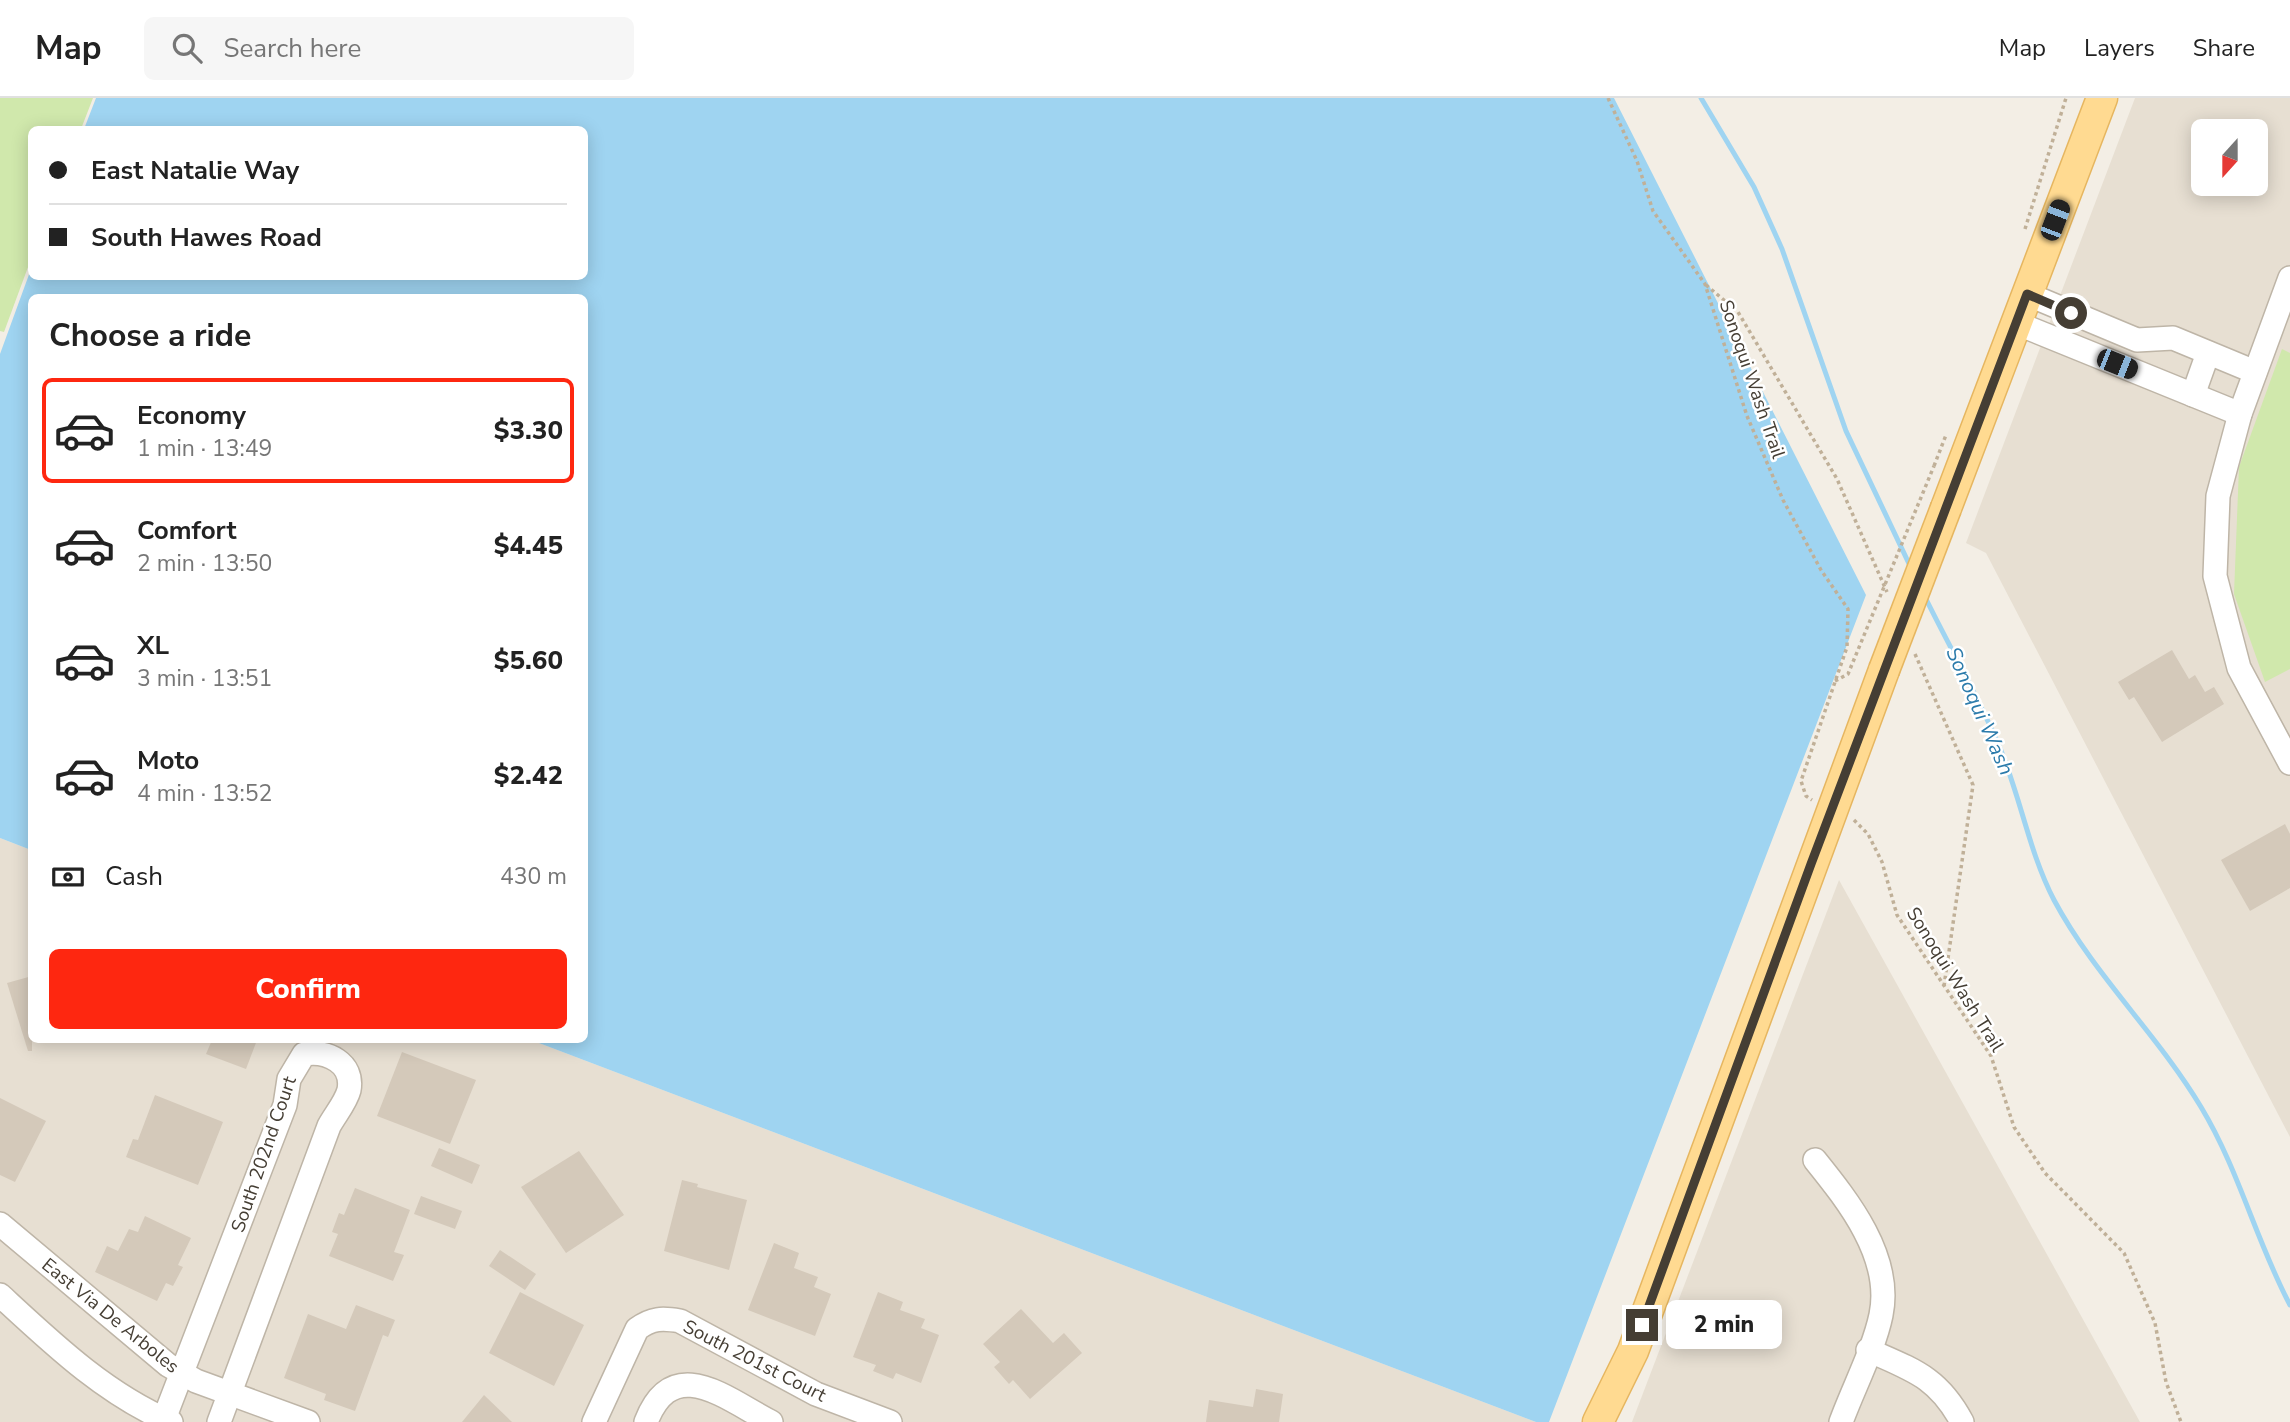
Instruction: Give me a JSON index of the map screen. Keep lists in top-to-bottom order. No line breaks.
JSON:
{"streets":{"street":["South 202nd Court","East Via De Arboles","South 201st Court"],"path":["Sonoqui Wash Trail"]},"crossings":[["South 202nd Court","East Via De Arboles"]],"water":["Sonoqui Wash"],"north":"bottom","page":{"header":"Map","search":"Search here","nav":["Map","Layers","Share"],"banner":["East Natalie Way","South Hawes Road"],"heading":"Choose a ride","list":[{"name":"Economy","note":"1 min · 13:49","value":"$3.30"},{"name":"Comfort","note":"2 min · 13:50","value":"$4.45"},{"name":"XL","note":"3 min · 13:51","value":"$5.60"},{"name":"Moto","note":"4 min · 13:52","value":"$2.42"}],"pay":["Cash","430 m"],"buttons":"Confirm","bubble":"2 min"}}
